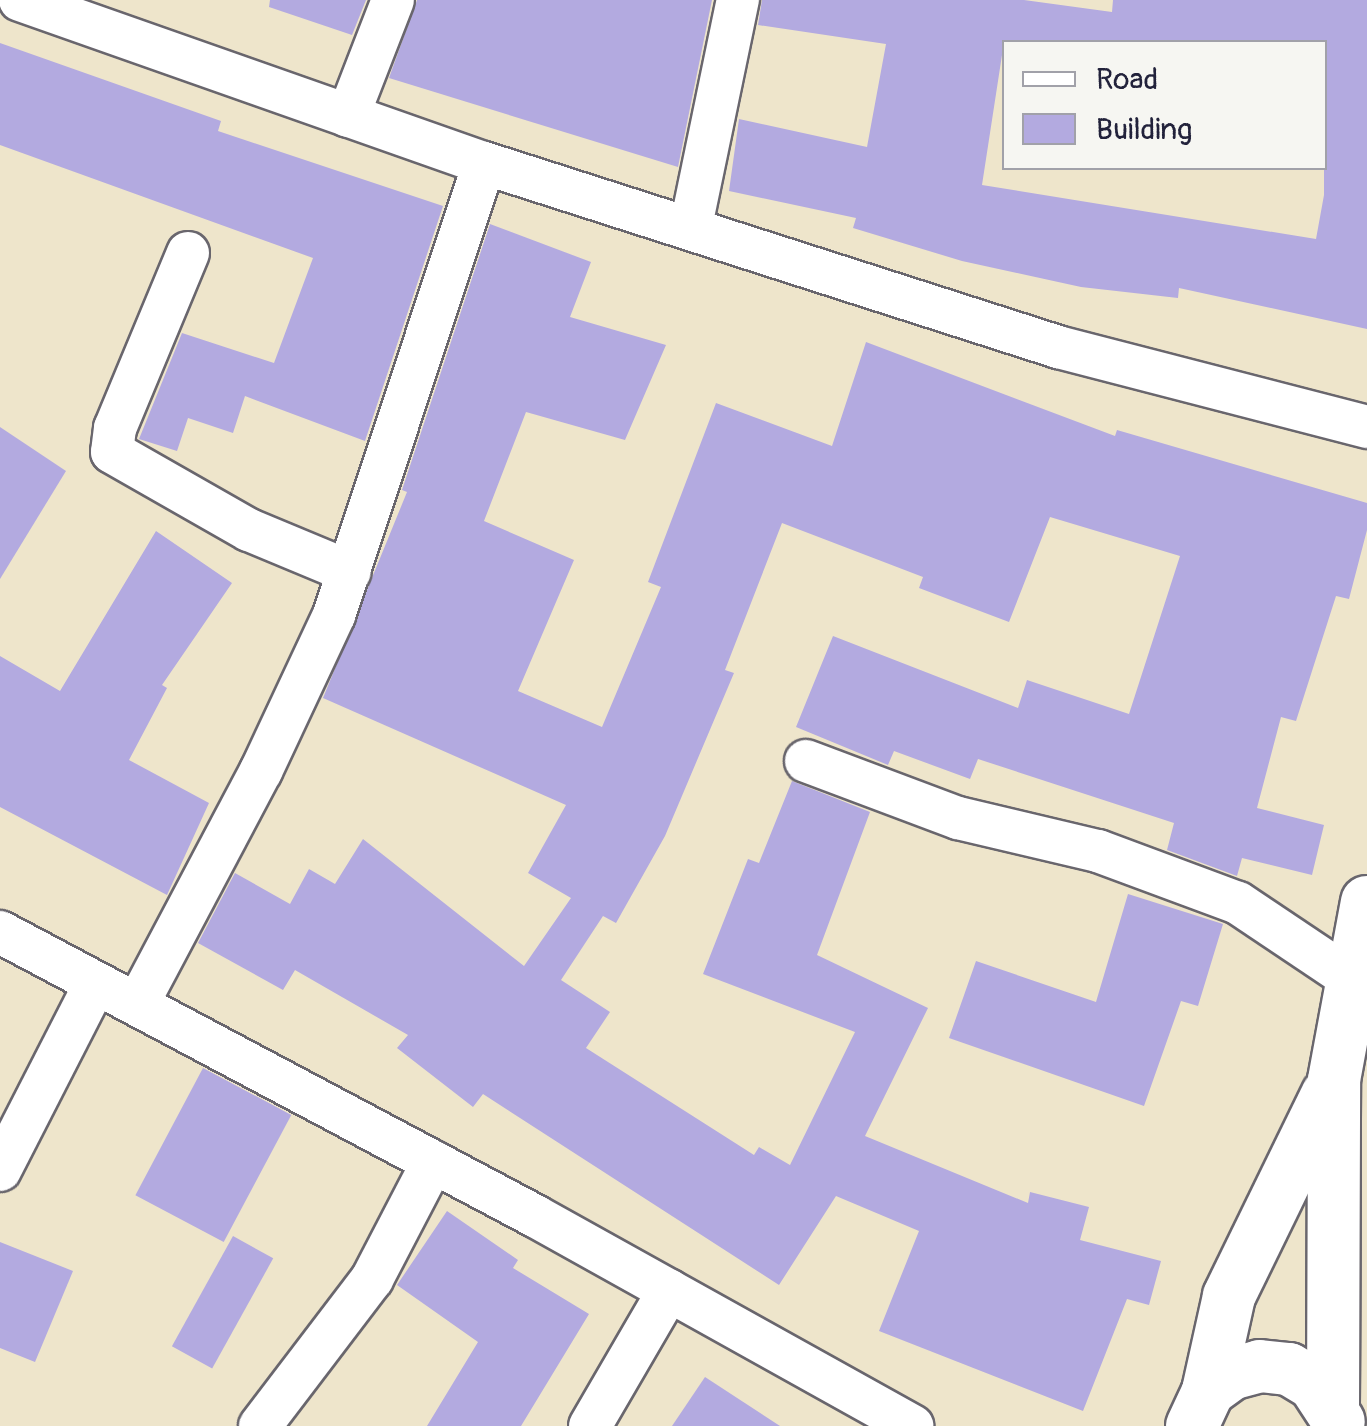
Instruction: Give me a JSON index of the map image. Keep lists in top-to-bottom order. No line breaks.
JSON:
{"legend":["Road","Building"]}
